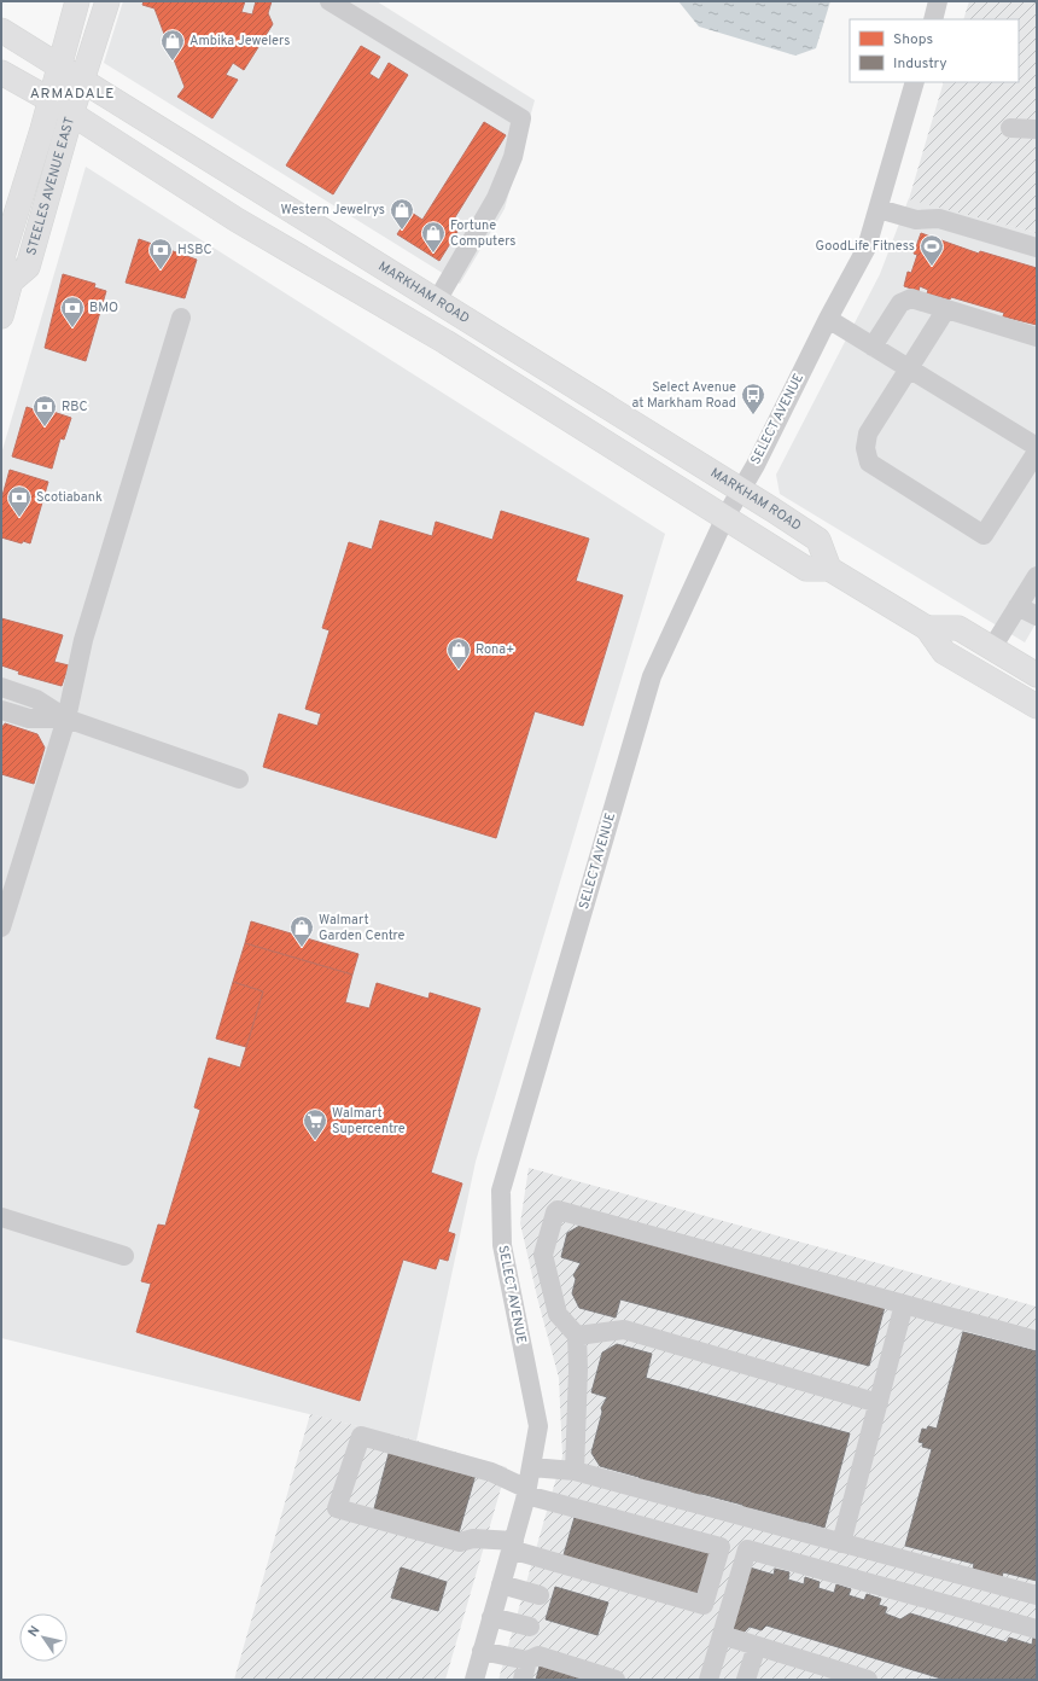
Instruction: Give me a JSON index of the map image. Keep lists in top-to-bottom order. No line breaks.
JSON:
{"streets":{"main road":["STEELES AVENUE EAST","MARKHAM ROAD"],"street":["SELECT AVENUE"]},"crossings":[["STEELES AVENUE EAST","MARKHAM ROAD"],["MARKHAM ROAD","SELECT AVENUE"]],"districts":["ARMADALE"],"places":{"shop":["Ambika Jewelers","Western Jewelrys","Fortune Computers","Rona+","Walmart Garden Centre"],"sports":["GoodLife Fitness"],"bank":["HSBC","BMO","RBC","Scotiabank"],"bus stop":["Select Avenue at Markham Road"],"supermarket":["Walmart Supercentre"]},"legend":["Shops","Industry"],"north":"top left"}
